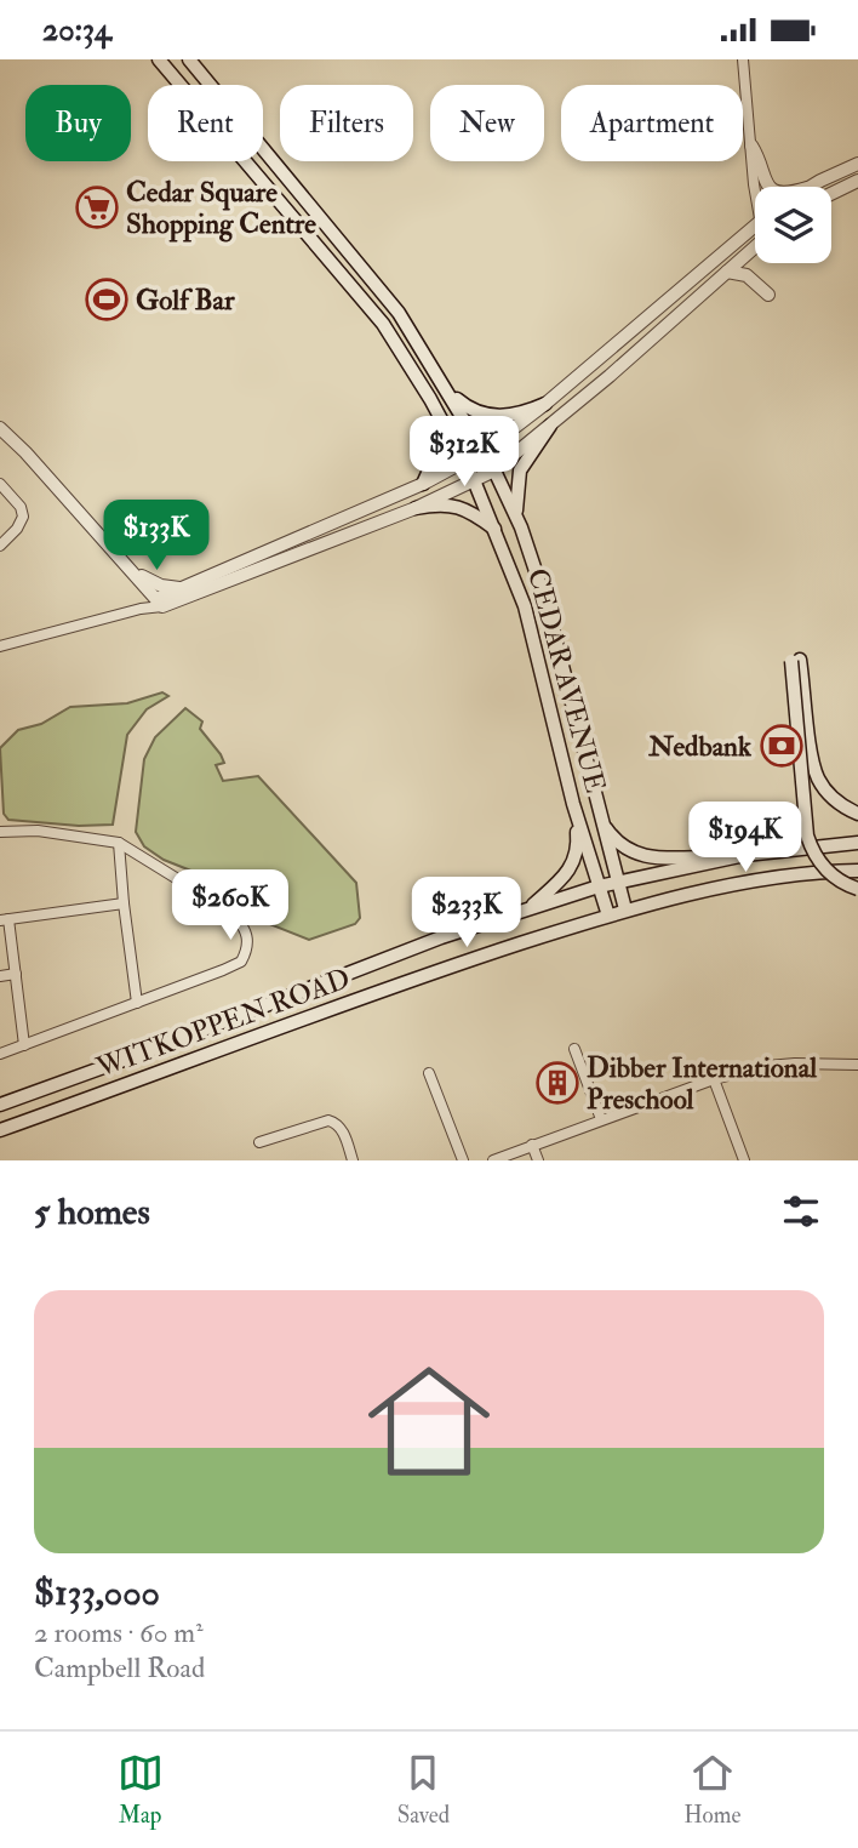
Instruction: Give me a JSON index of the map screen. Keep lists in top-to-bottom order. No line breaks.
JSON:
{"streets":{"main road":["CEDAR AVENUE","WITKOPPEN ROAD"]},"crossings":[["CEDAR AVENUE","WITKOPPEN ROAD"]],"places":{"supermarket":["Cedar Square Shopping Centre"],"sports":["Golf Bar"],"bank":["Nedbank"],"building":["Dibber International Preschool"]},"page":{"status":"20:34","chip":["Buy","Rent","Filters","New","Apartment"],"price":["$312K","$133K","$194K","$260K","$233K"],"heading":"5 homes","list":[{"name":"$133,000","note":"2 rooms · 60 m² · Campbell Road"}],"tabs":["Map","Saved","Home"]}}
